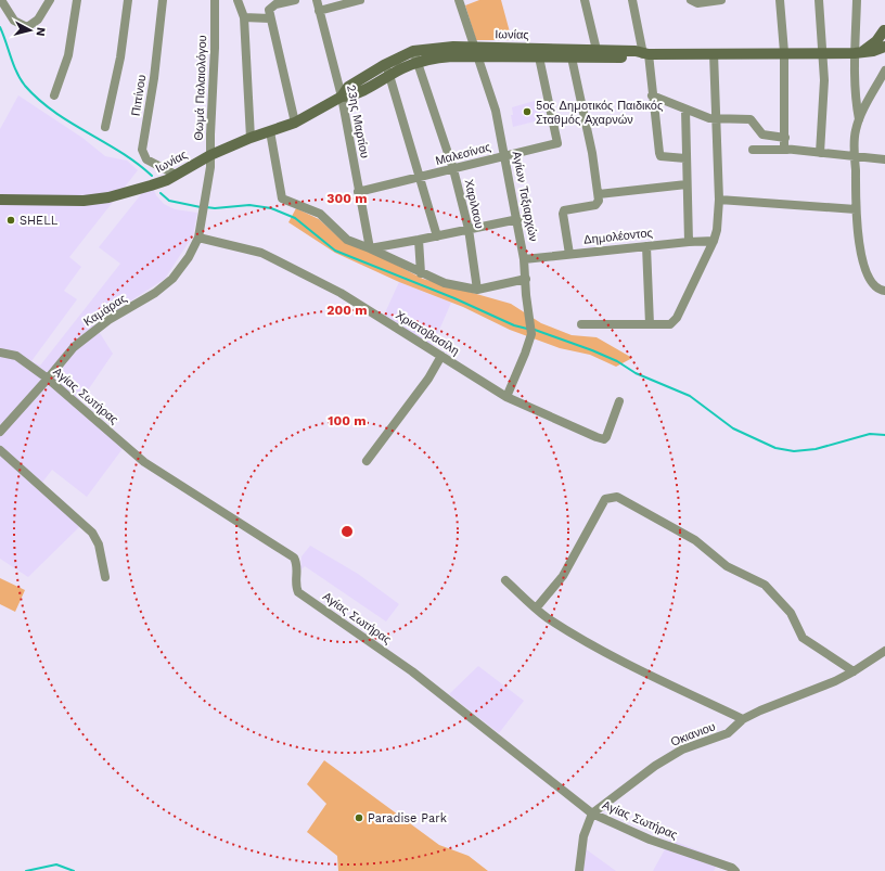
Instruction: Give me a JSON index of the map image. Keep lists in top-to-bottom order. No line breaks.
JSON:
{"streets":{"main road":["Ιωνίας"],"street":["Θωμά Παλαιολόγου","Πιπίνου","23ης Μαρτίου","Μαλεσίνας","Αγίων Ταξιαρχών","Χαριλαου","Δημολέοντος","Καμάρας","Χριστοβασίλη","Αγίας Σωτήρας","Οκιανιου"]},"crossings":[["Ιωνίας","Θωμά Παλαιολόγου"],["Ιωνίας","Πιπίνου"],["Ιωνίας","23ης Μαρτίου"],["Ιωνίας","Μαλεσίνας"],["Ιωνίας","Αγίων Ταξιαρχών"],["Ιωνίας","Χαριλαου"],["Θωμά Παλαιολόγου","Καμάρας"],["23ης Μαρτίου","Μαλεσίνας"],["Μαλεσίνας","Αγίων Ταξιαρχών"],["Μαλεσίνας","Χαριλαου"],["Αγίων Ταξιαρχών","Δημολέοντος"],["Αγίων Ταξιαρχών","Χριστοβασίλη"],["Καμάρας","Χριστοβασίλη"],["Καμάρας","Αγίας Σωτήρας"],["Αγίας Σωτήρας","Οκιανιου"]],"places":["5ος Δημοτικός Παιδικός Σταθμός Αχαρνών","SHELL","Paradise Park"],"north":"right","rings":["300 m","200 m","100 m"]}
